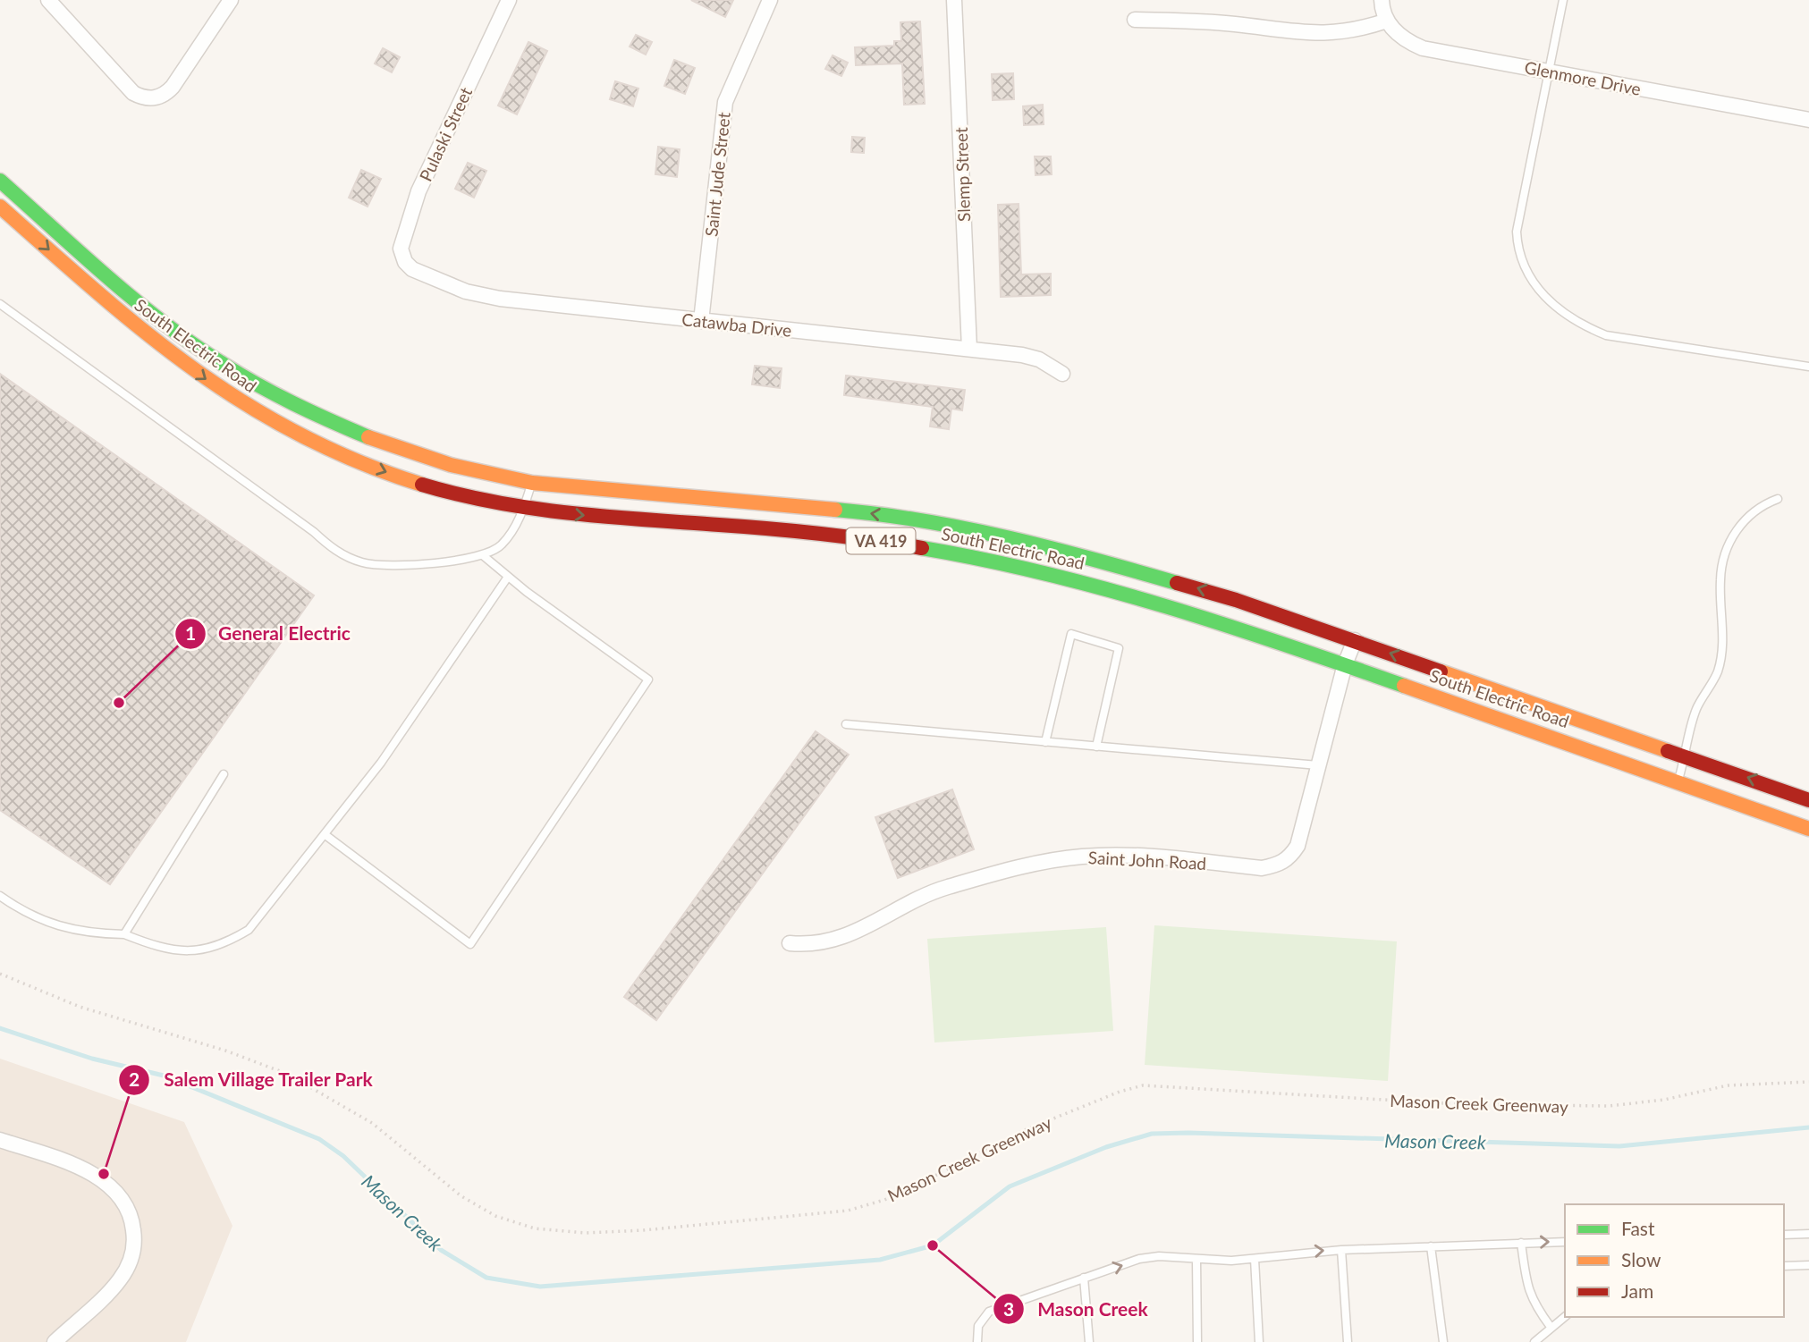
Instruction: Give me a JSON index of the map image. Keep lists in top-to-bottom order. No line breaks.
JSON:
{"streets":{"main road":["South Electric Road","VA 419"],"street":["Glenmore Drive","Pulaski Street","Saint Jude Street","Slemp Street","Catawba Drive","Saint John Road"],"path":["Mason Creek Greenway"]},"crossings":[["Pulaski Street","Catawba Drive"],["Saint Jude Street","Catawba Drive"],["Slemp Street","Catawba Drive"],["South Electric Road","Saint John Road"]],"water":["Mason Creek"],"places":["General Electric","Salem Village Trailer Park","Mason Creek"],"legend":["Fast","Slow","Jam"]}
